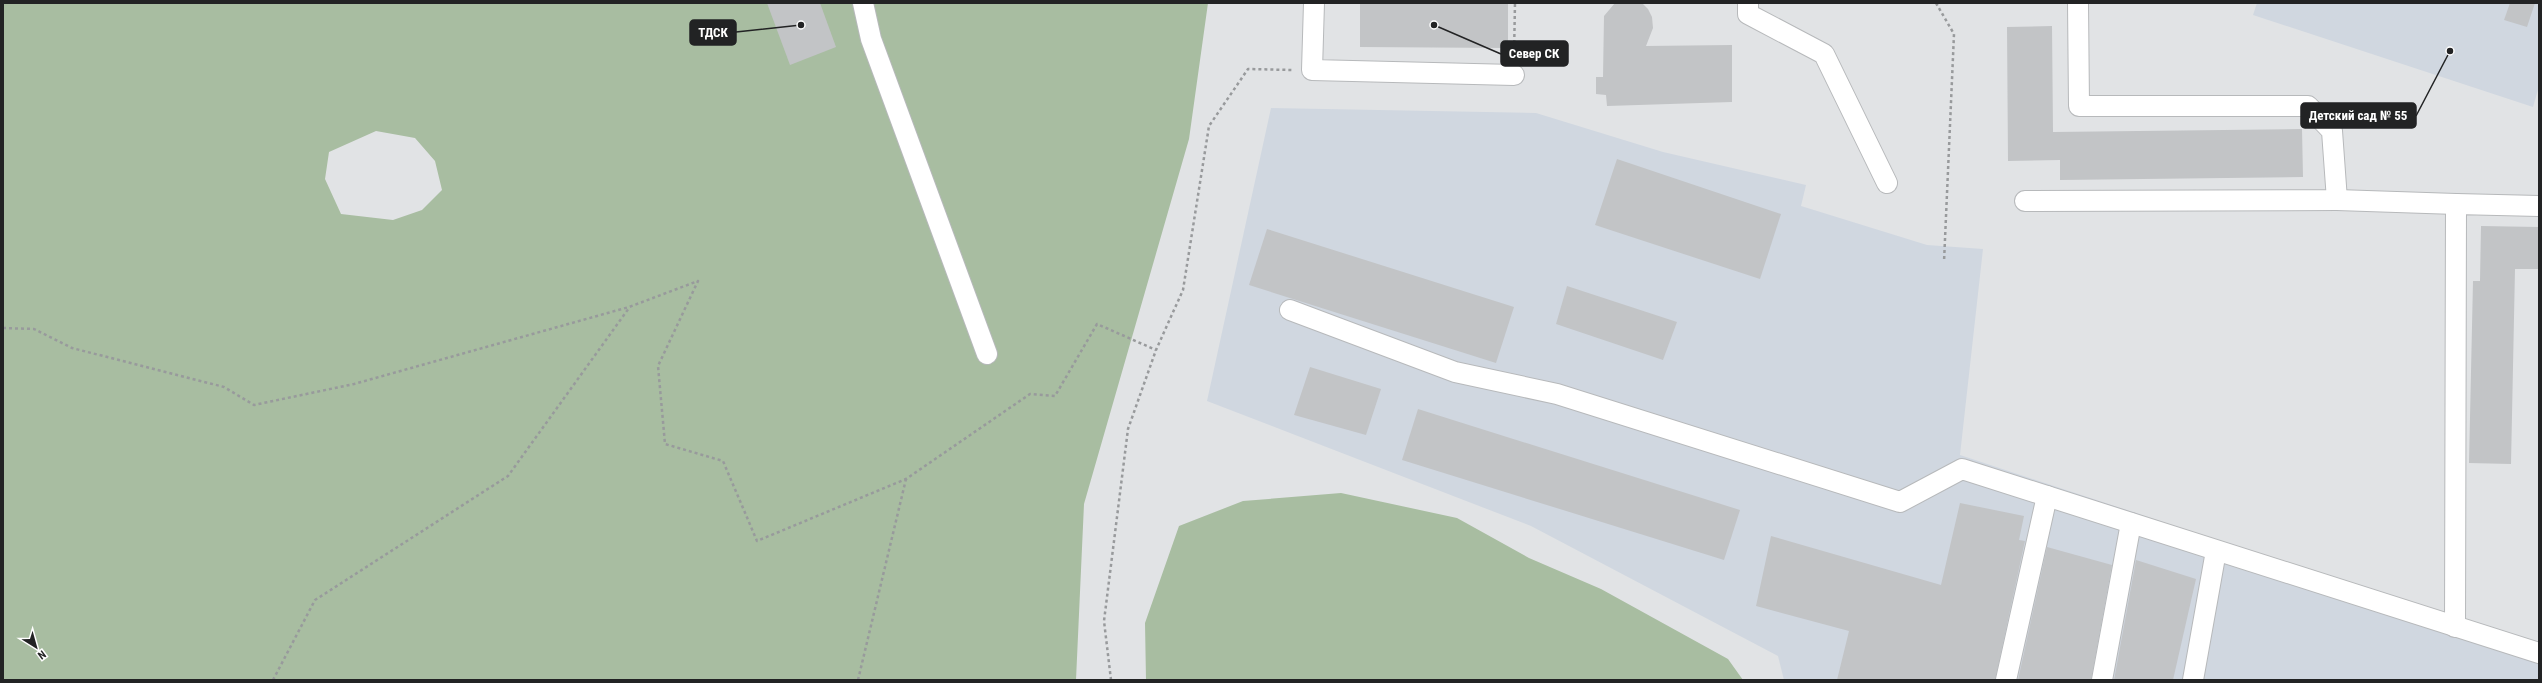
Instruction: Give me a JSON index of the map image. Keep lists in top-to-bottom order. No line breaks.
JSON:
{"places":["ТДСК","Север СК","Детский сад № 55"],"north":"bottom right"}
